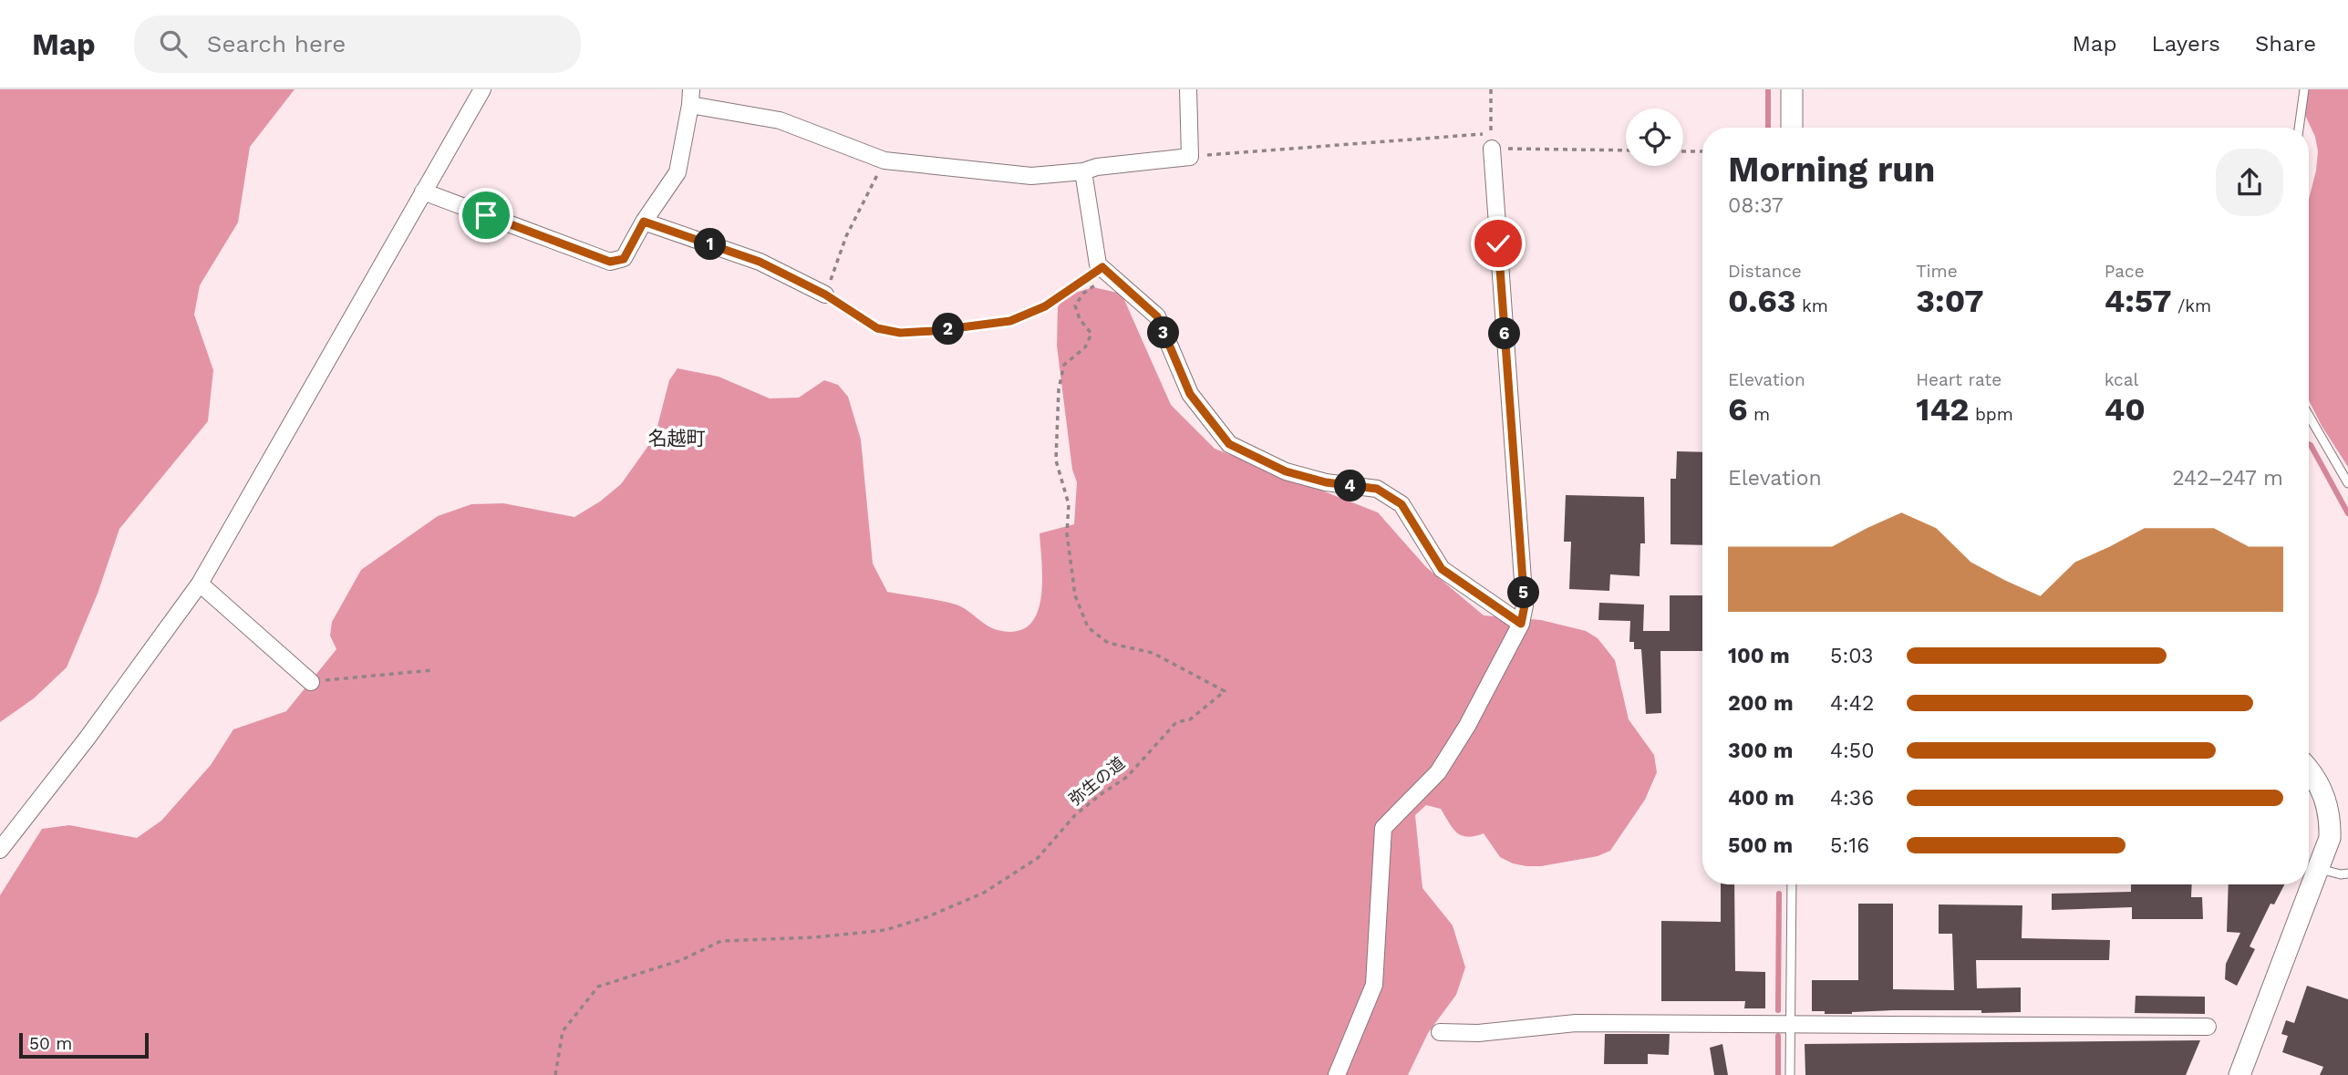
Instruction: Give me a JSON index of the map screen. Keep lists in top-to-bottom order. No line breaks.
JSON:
{"streets":{"path":["弥生の道"]},"districts":["名越町"],"scale_bar":"50 m","page":{"header":"Map","search":"Search here","nav":["Map","Layers","Share"],"heading":["Morning run","08:37"],"pins":["1","2","3","6","4","5"],"stats":[["Distance","0.63 km"],["Time","3:07"],["Pace","4:57 /km"],["Elevation","6 m"],["Heart rate","142 bpm"],["kcal","40"]],"chart":["Elevation","242–247 m"],"list":[{"name":"100 m","note":"5:03"},{"name":"200 m","note":"4:42"},{"name":"300 m","note":"4:50"},{"name":"400 m","note":"4:36"},{"name":"500 m","note":"5:16"}],"scale":"50 m"}}
